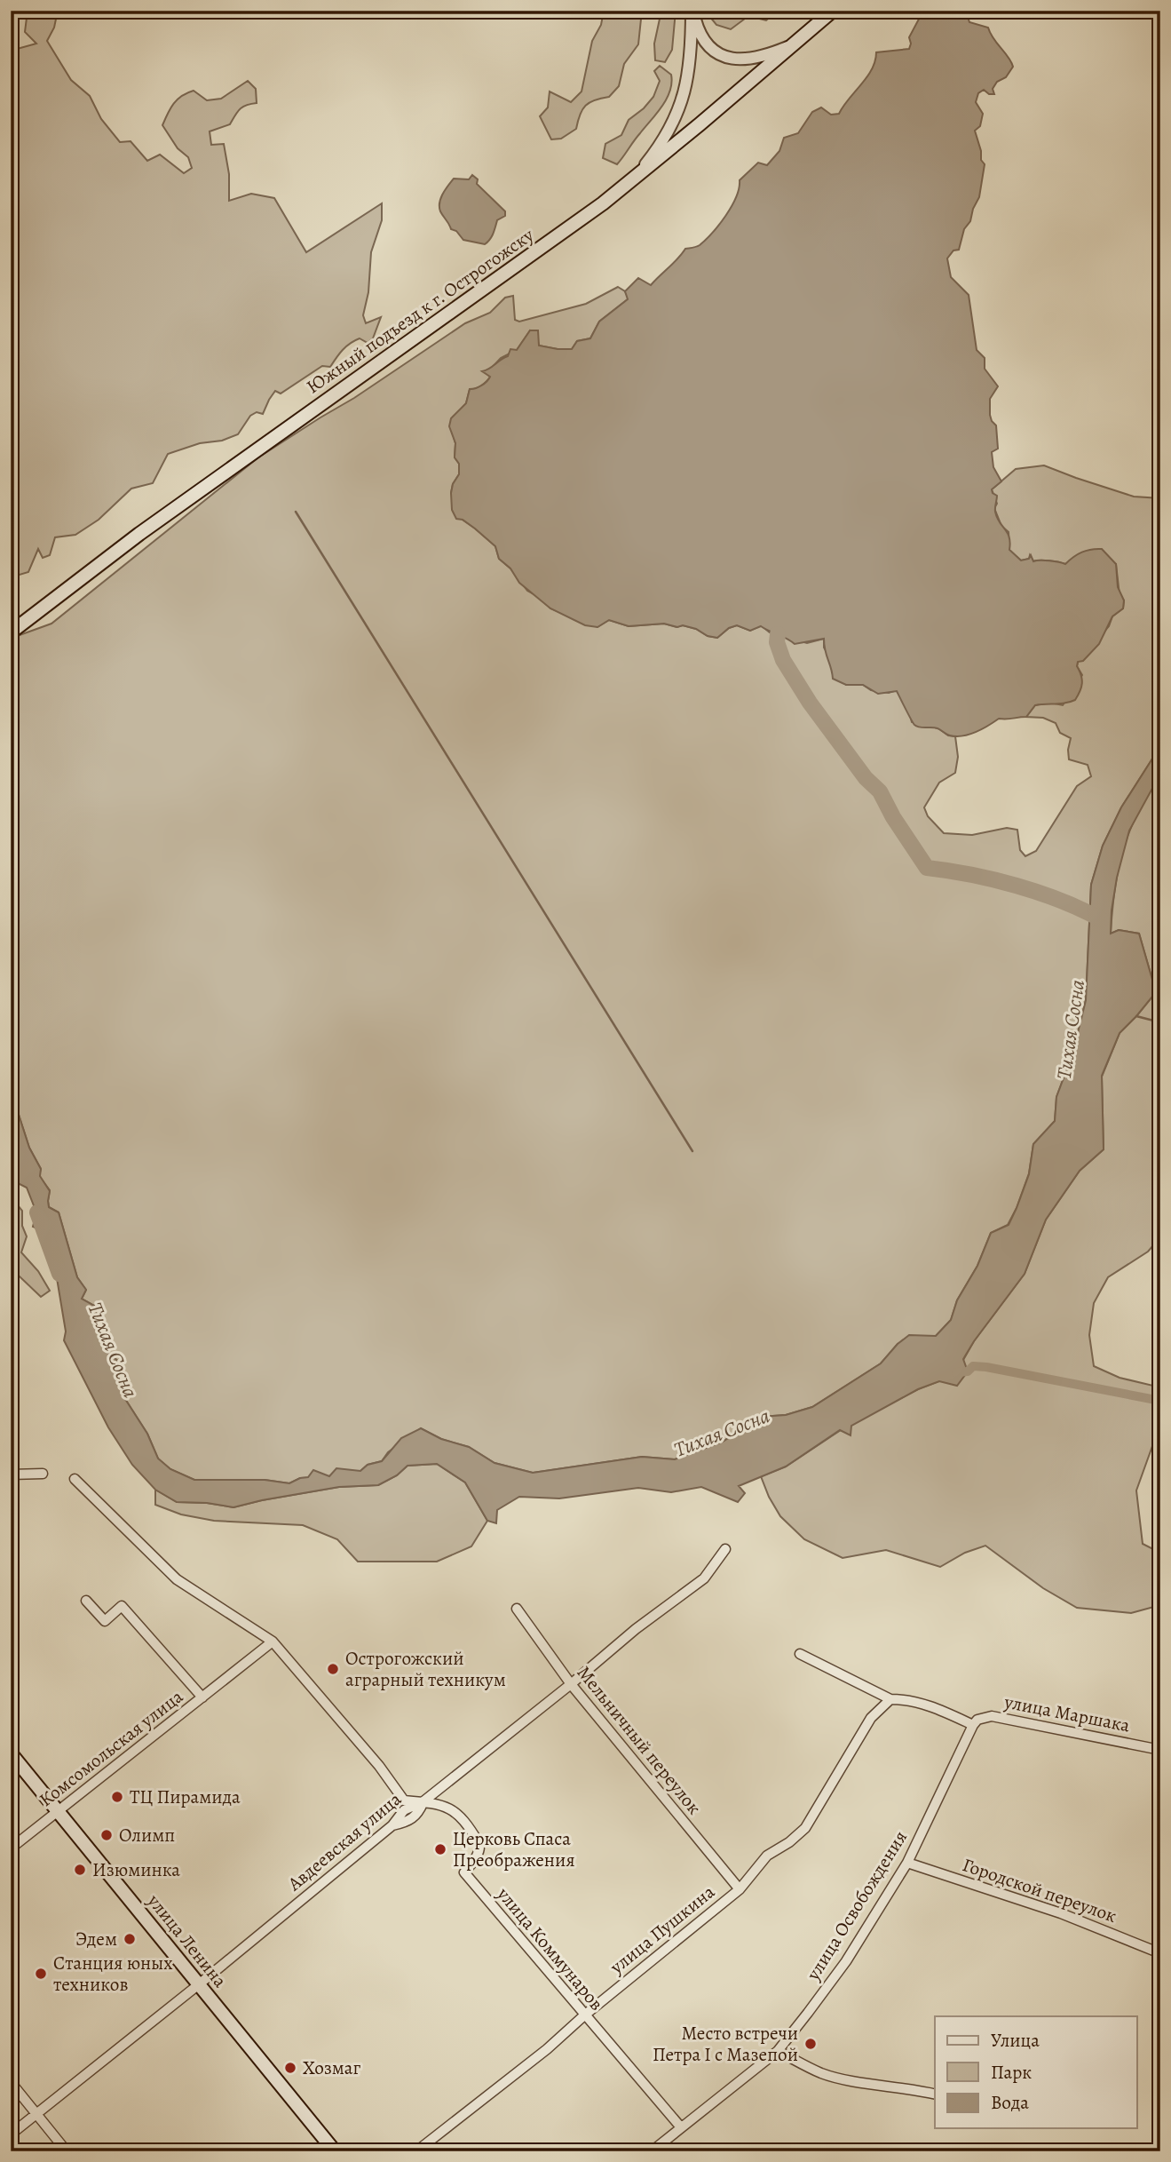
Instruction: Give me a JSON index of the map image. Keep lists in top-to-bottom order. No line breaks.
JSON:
{"streets":{"main road":["Южный подъезд к г. Острогожску","улица Ленина"],"street":["улица Маршака","Мельничный переулок","Комсомольская улица","Авдеевская улица","Городской переулок","улица Освобождения","улица Пушкина","улица Коммунаров"]},"crossings":[["улица Маршака","улица Освобождения"],["Мельничный переулок","Авдеевская улица"],["Мельничный переулок","улица Пушкина"],["Комсомольская улица","улица Ленина"],["Комсомольская улица","улица Коммунаров"],["Авдеевская улица","улица Ленина"],["Авдеевская улица","улица Коммунаров"],["Городской переулок","улица Освобождения"],["улица Освобождения","улица Коммунаров"],["улица Пушкина","улица Коммунаров"]],"water":["Тихая Сосна"],"places":["Острогожский аграрный техникум","ТЦ Пирамида","Олимп","Церковь Спаса Преображения","Изюминка","Эдем","Станция юных техников","Место встречи Петра I с Мазепой","Хозмаг"],"legend":["Улица","Парк","Вода"]}
